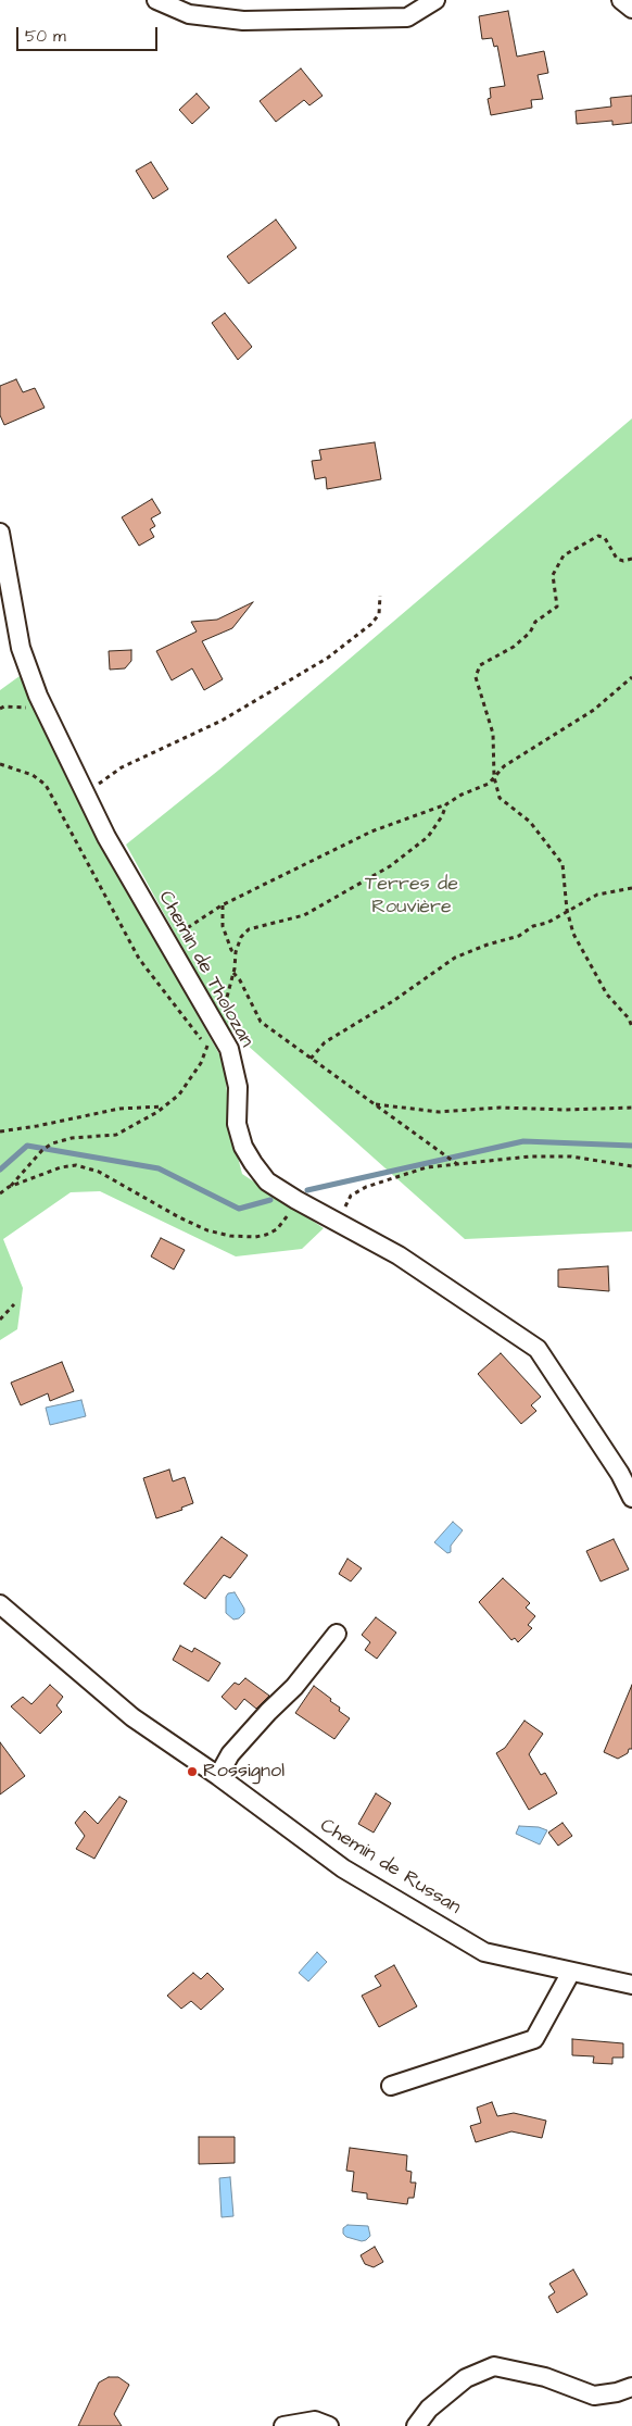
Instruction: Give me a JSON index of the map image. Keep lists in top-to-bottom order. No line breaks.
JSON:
{"streets":{"street":["Chemin de Tholozan","Chemin de Russan"]},"parks":["Terres de Rouvière"],"places":["Rossignol"],"scale_bar":"50 m"}
